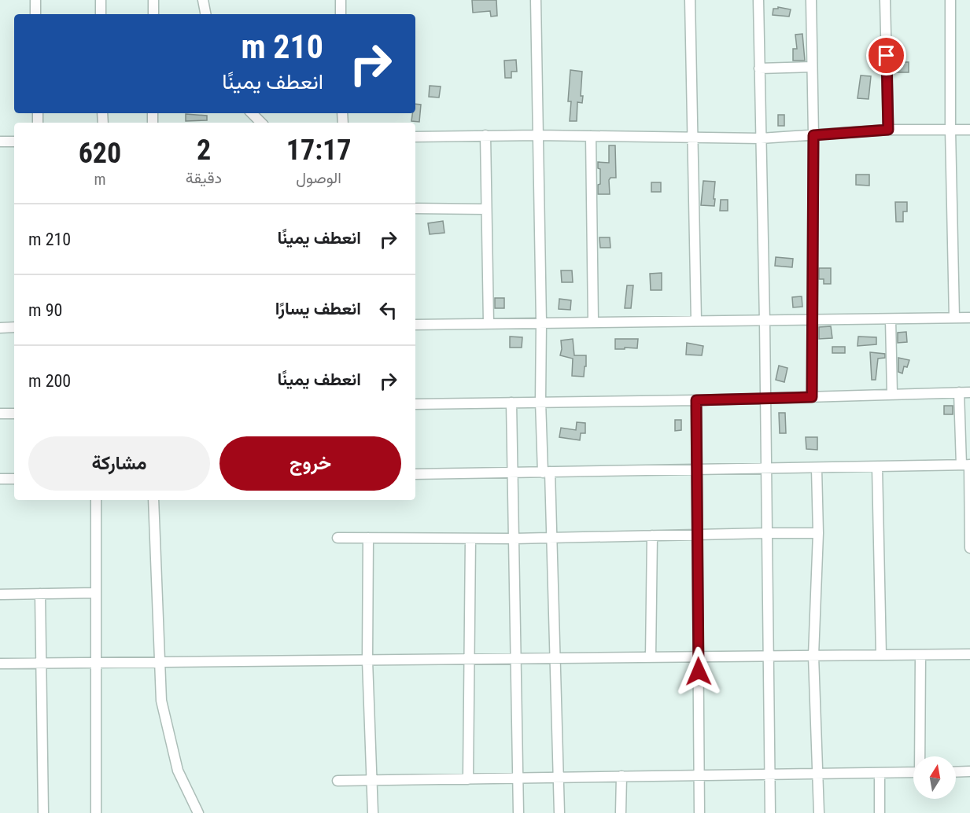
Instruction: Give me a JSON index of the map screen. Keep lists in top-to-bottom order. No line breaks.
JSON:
{"north":"top","page":{"turn":["210 m","انعطف يمينًا"],"eta":["17:17","الوصول","2","دقيقة","620","m"],"list":[{"name":"انعطف يمينًا","value":"210 m"},{"name":"انعطف يسارًا","value":"90 m"},{"name":"انعطف يمينًا","value":"200 m"}],"buttons":["خروج","مشاركة"]}}
